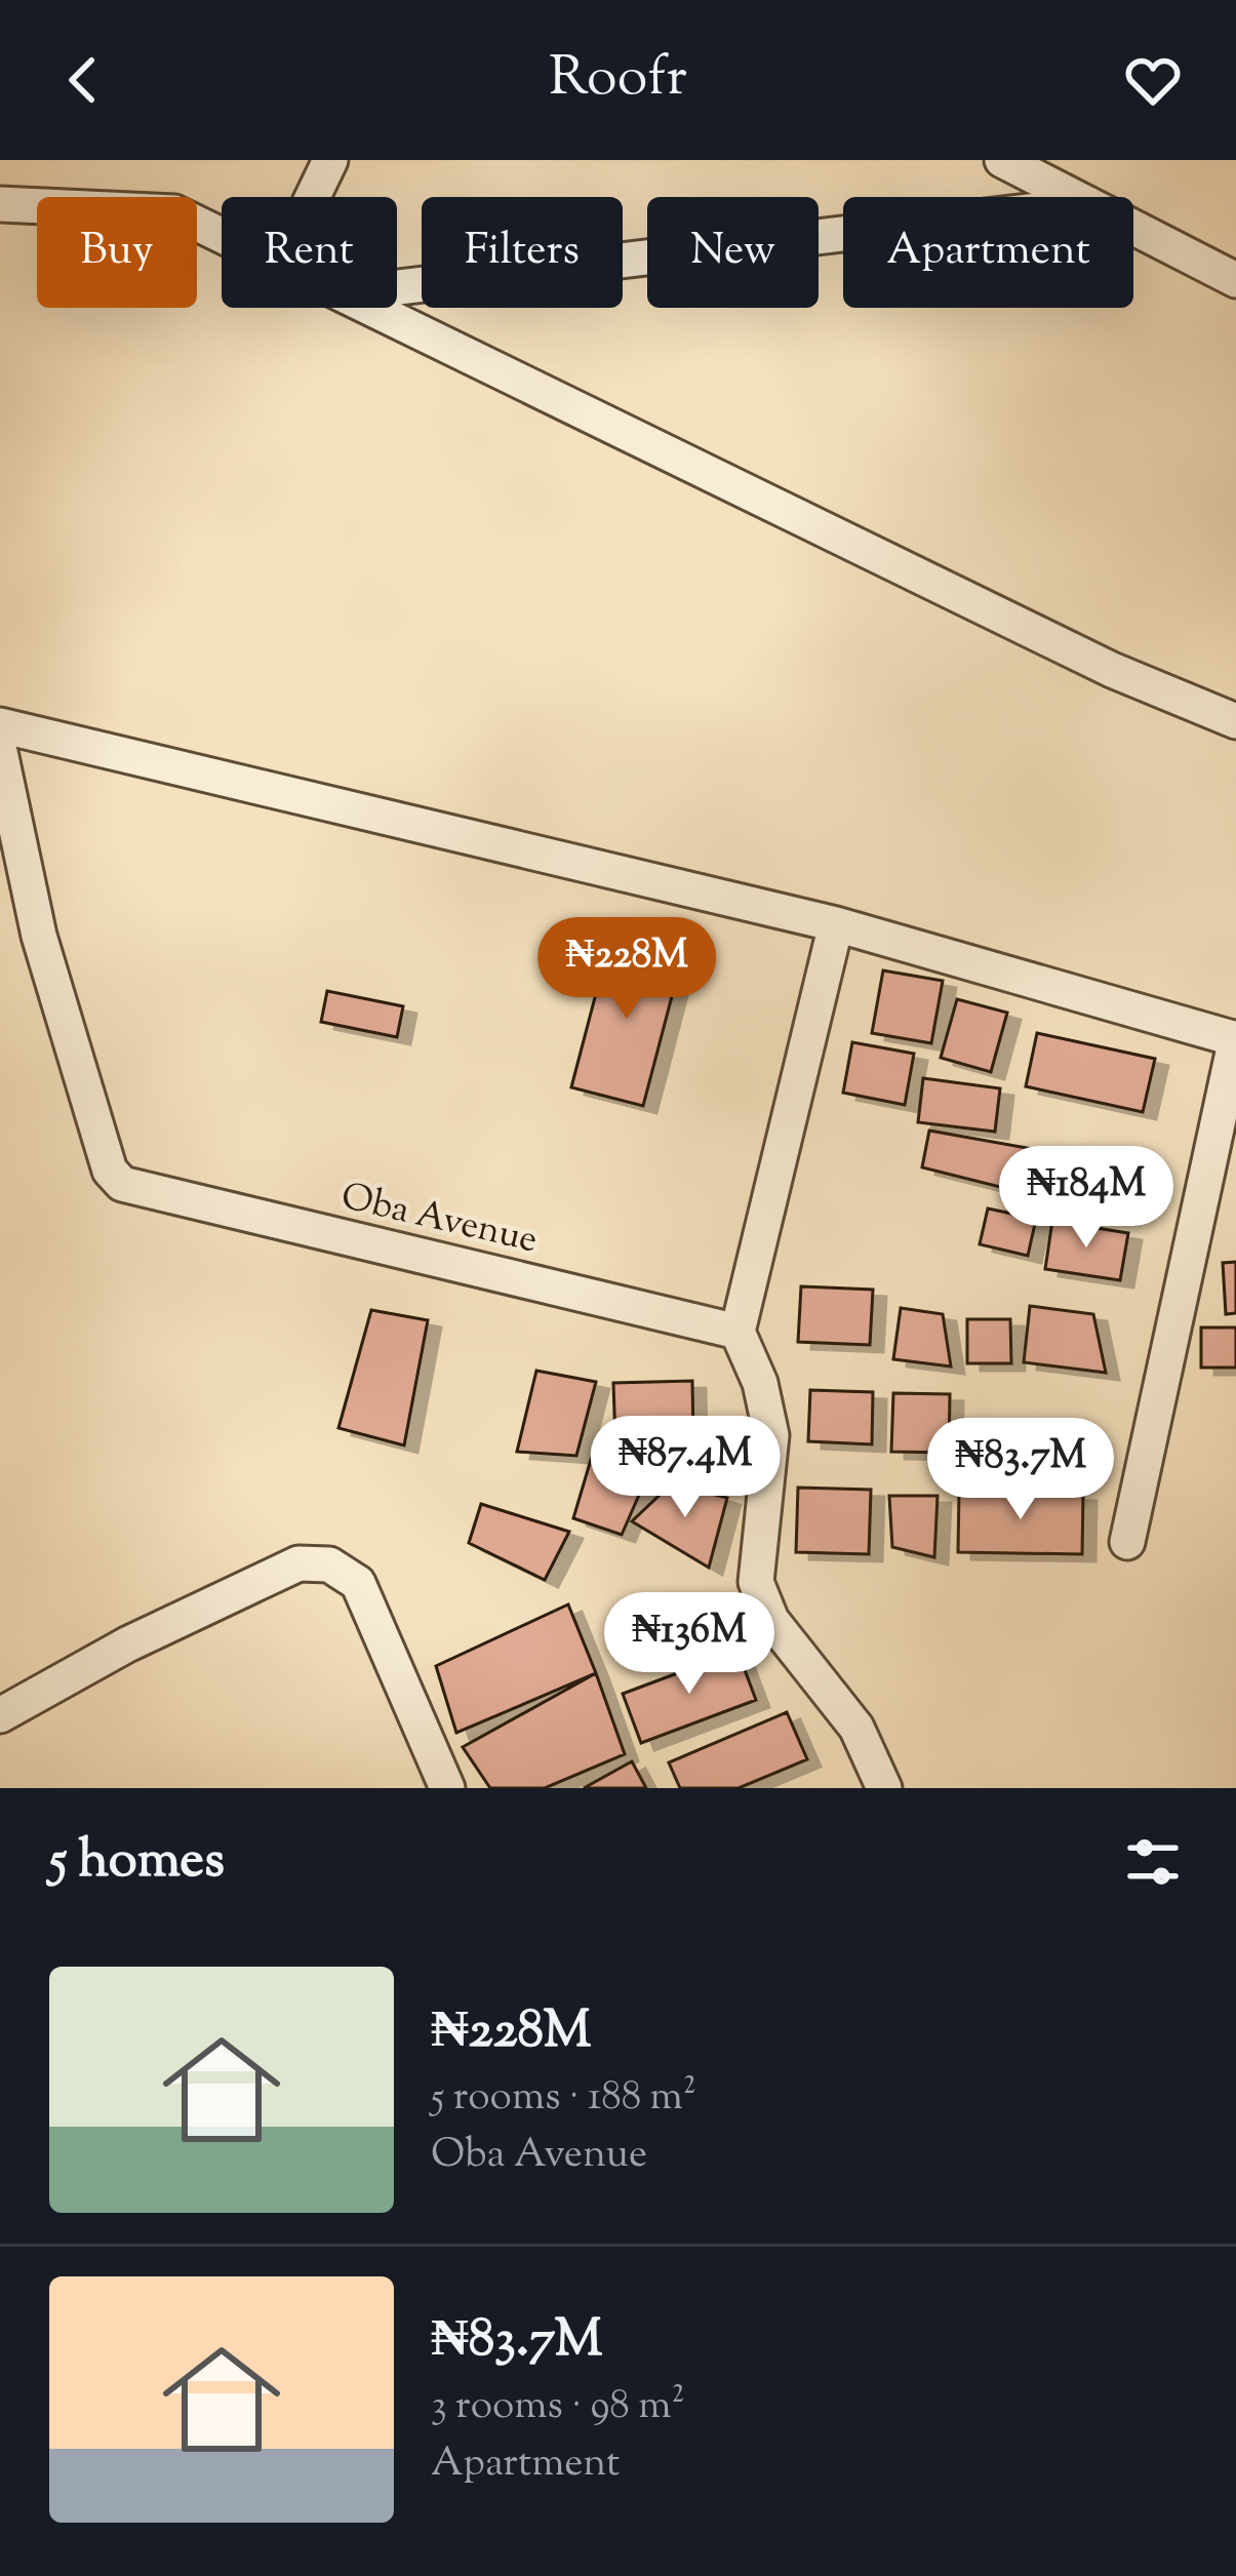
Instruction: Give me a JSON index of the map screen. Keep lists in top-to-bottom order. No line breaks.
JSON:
{"streets":{"street":["Oba Avenue"]},"page":{"header":"Roofr","chip":["Buy","Rent","Filters","New","Apartment"],"price":["₦228M","₦184M","₦87.4M","₦83.7M","₦136M"],"heading":"5 homes","list":[{"name":"₦228M","note":"5 rooms · 188 m² · Oba Avenue"},{"name":"₦83.7M","note":"3 rooms · 98 m² · Apartment"}]}}
